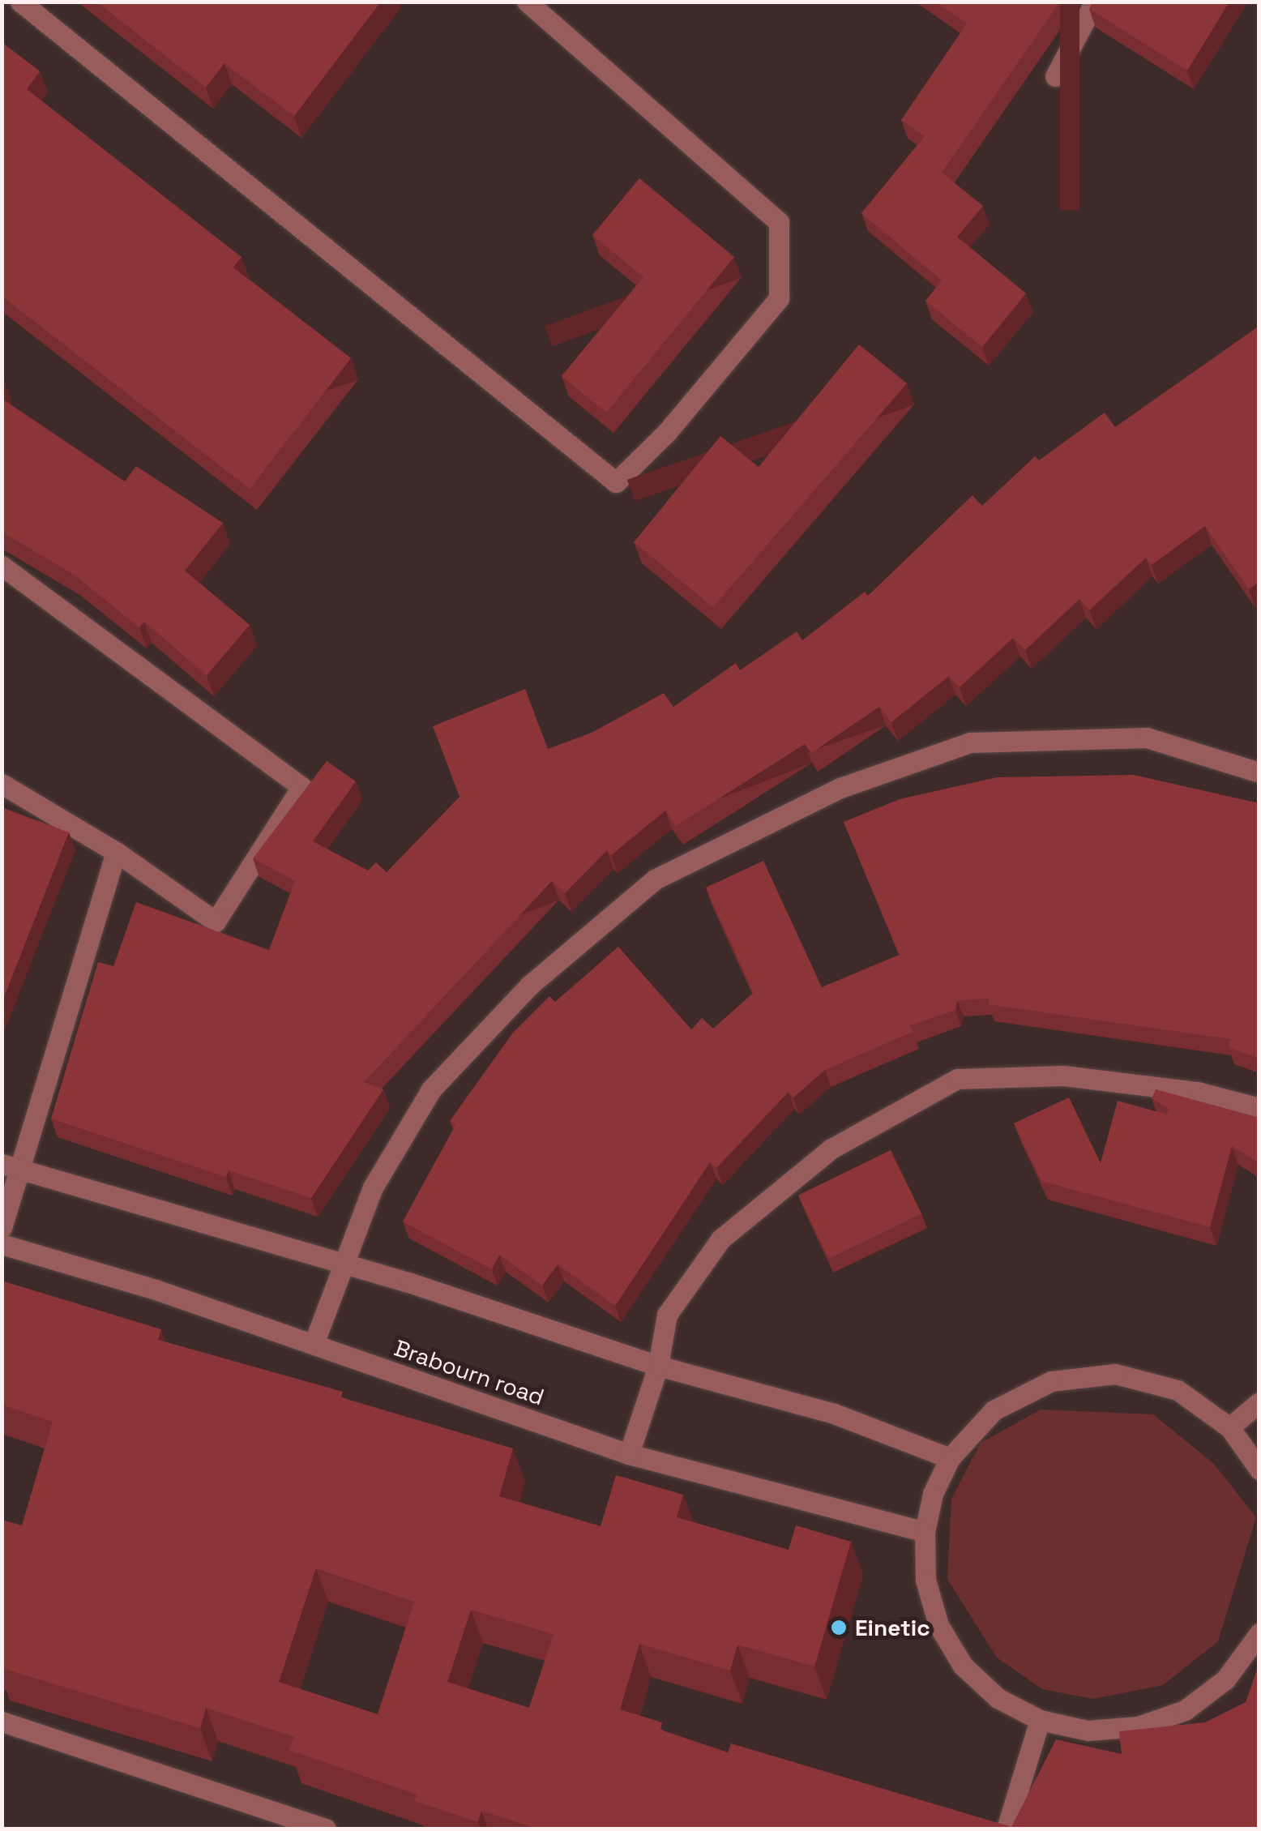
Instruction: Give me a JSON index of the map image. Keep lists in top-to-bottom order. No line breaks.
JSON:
{"streets":{"street":["Brabourn road"]},"places":["Einetic"]}
